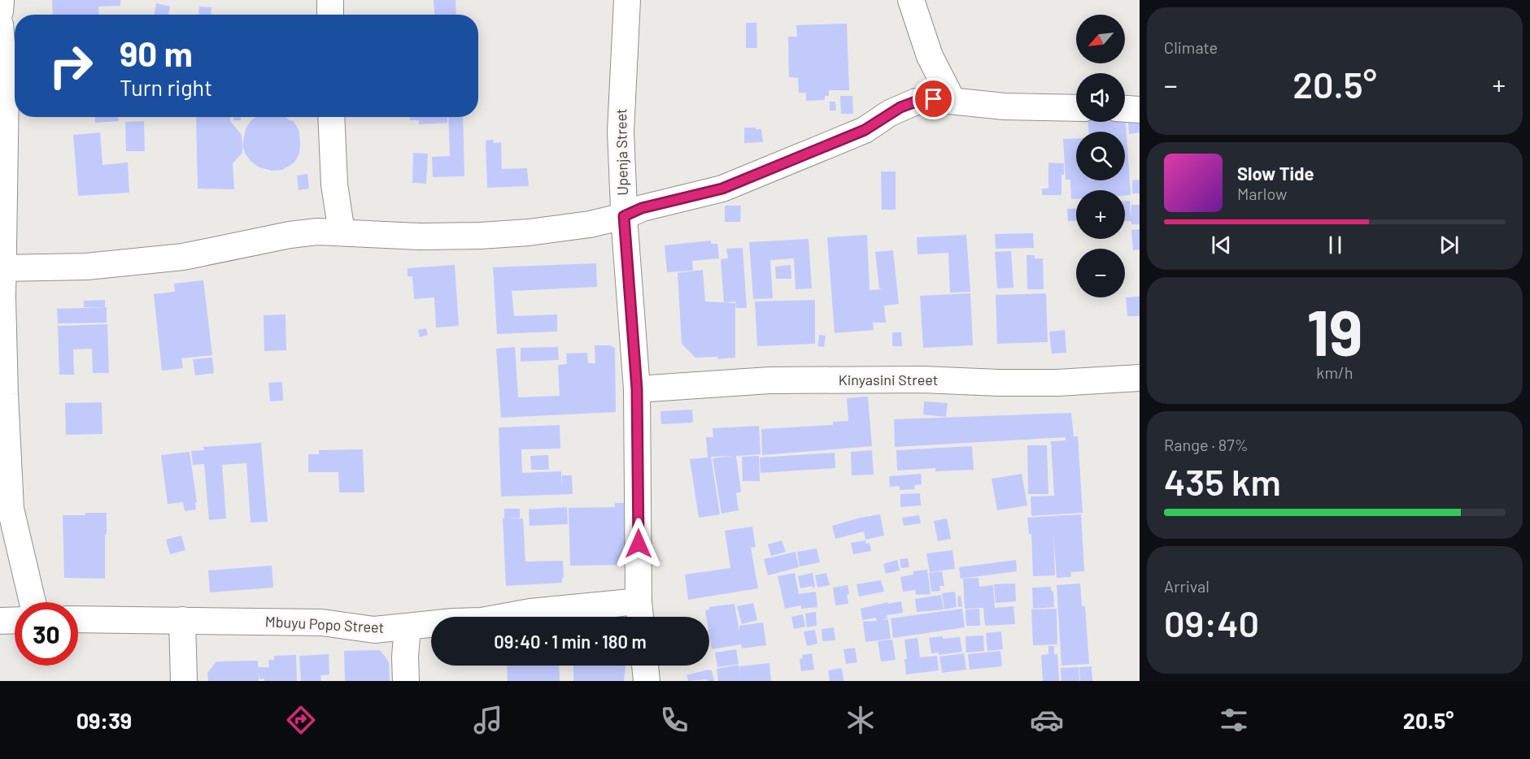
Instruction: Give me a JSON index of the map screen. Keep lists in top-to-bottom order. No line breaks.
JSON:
{"streets":{"street":["Upenja Street","Kinyasini Street","Mbuyu Popo Street"]},"crossings":[["Upenja Street","Kinyasini Street"],["Upenja Street","Mbuyu Popo Street"]],"north":"bottom left","page":{"tile":["Climate",["19","km/h"],["Range · 87%","435 km"],["Arrival","09:40"]],"map_buttons":["+","−"],"turn":["90 m","Turn right"],"heat":["−","20.5°","+"],"song":["Slow Tide","Marlow"],"limit":"30","trip":"09:40 · 1 min · 180 m","tabs":["09:39","20.5°"]}}
